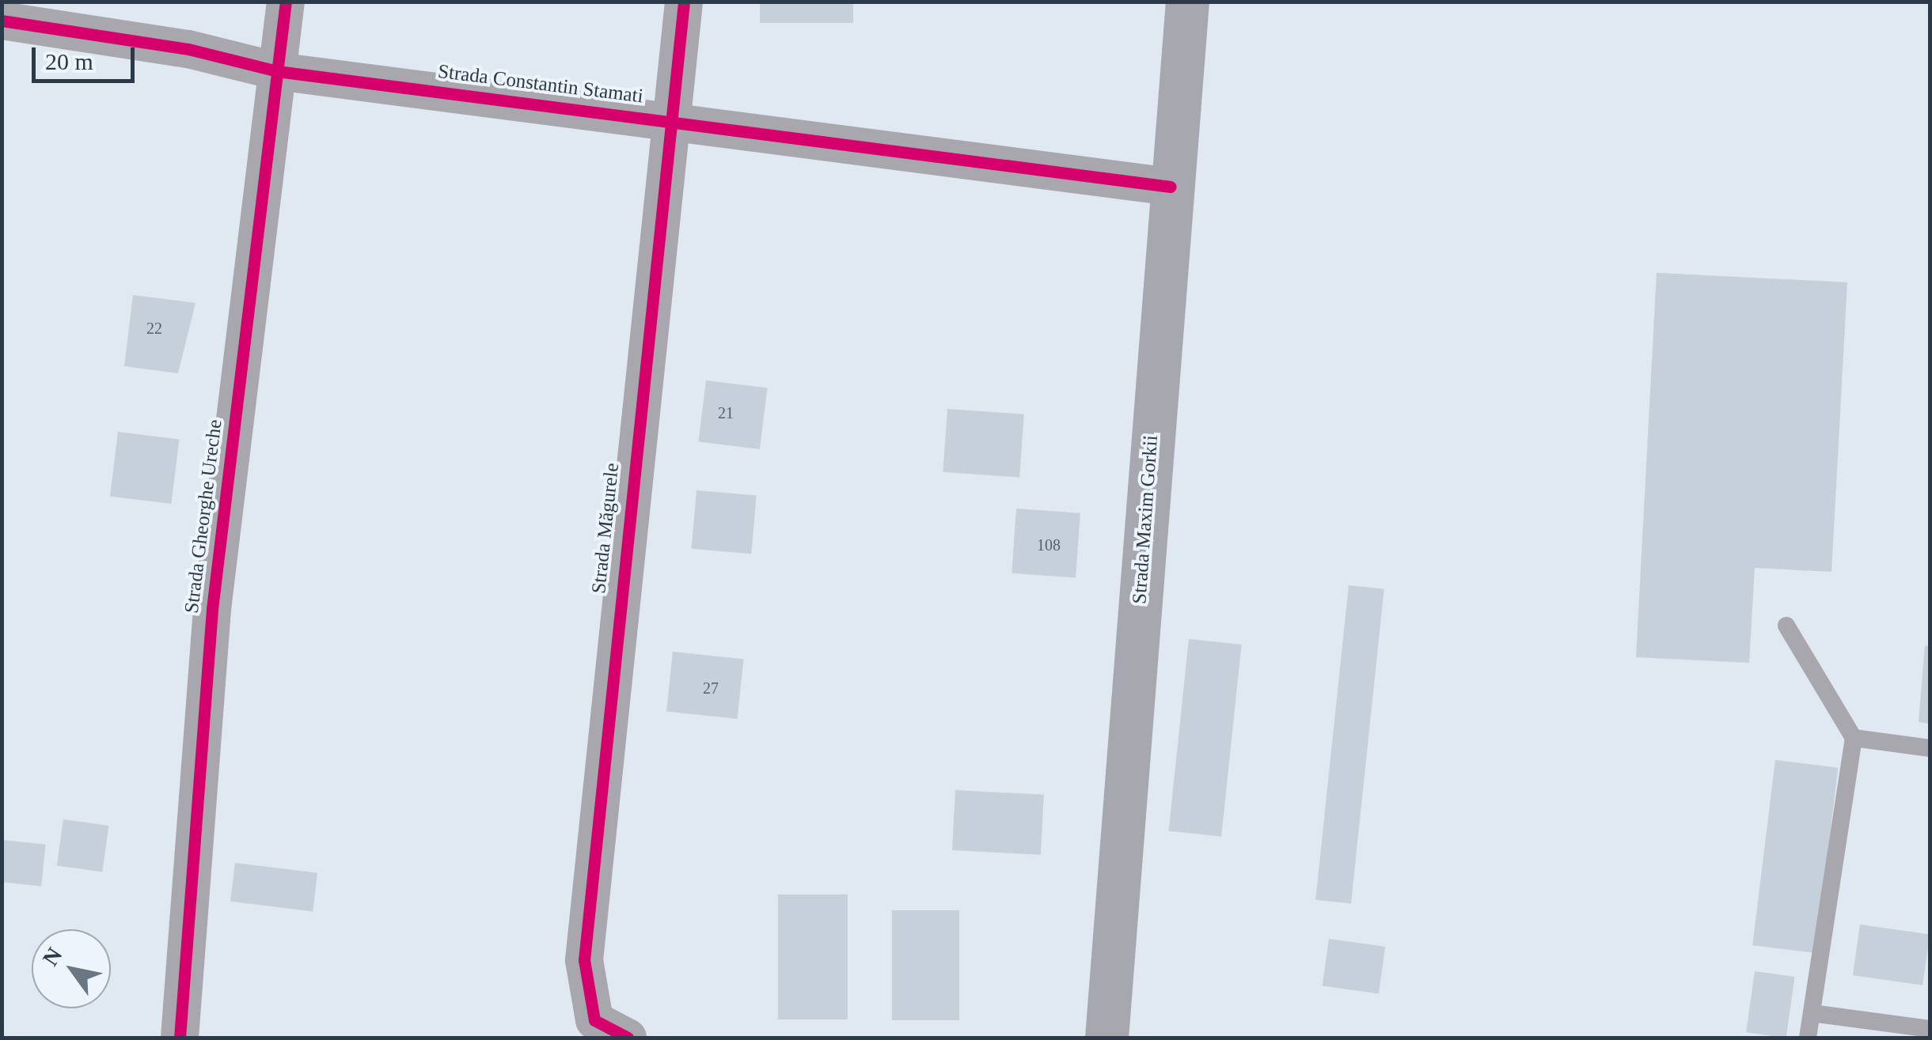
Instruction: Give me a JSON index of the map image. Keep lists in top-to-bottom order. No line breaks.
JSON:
{"streets":{"street":["Strada Constantin Stamati","Strada Gheorghe Ureche","Strada Maxim Gorkii","Strada Măgurele"]},"crossings":[["Strada Constantin Stamati","Strada Gheorghe Ureche"],["Strada Constantin Stamati","Strada Maxim Gorkii"],["Strada Constantin Stamati","Strada Măgurele"]],"house_numbers":["22","21","108","27"],"scale_bar":"20 m","north":"top left"}
